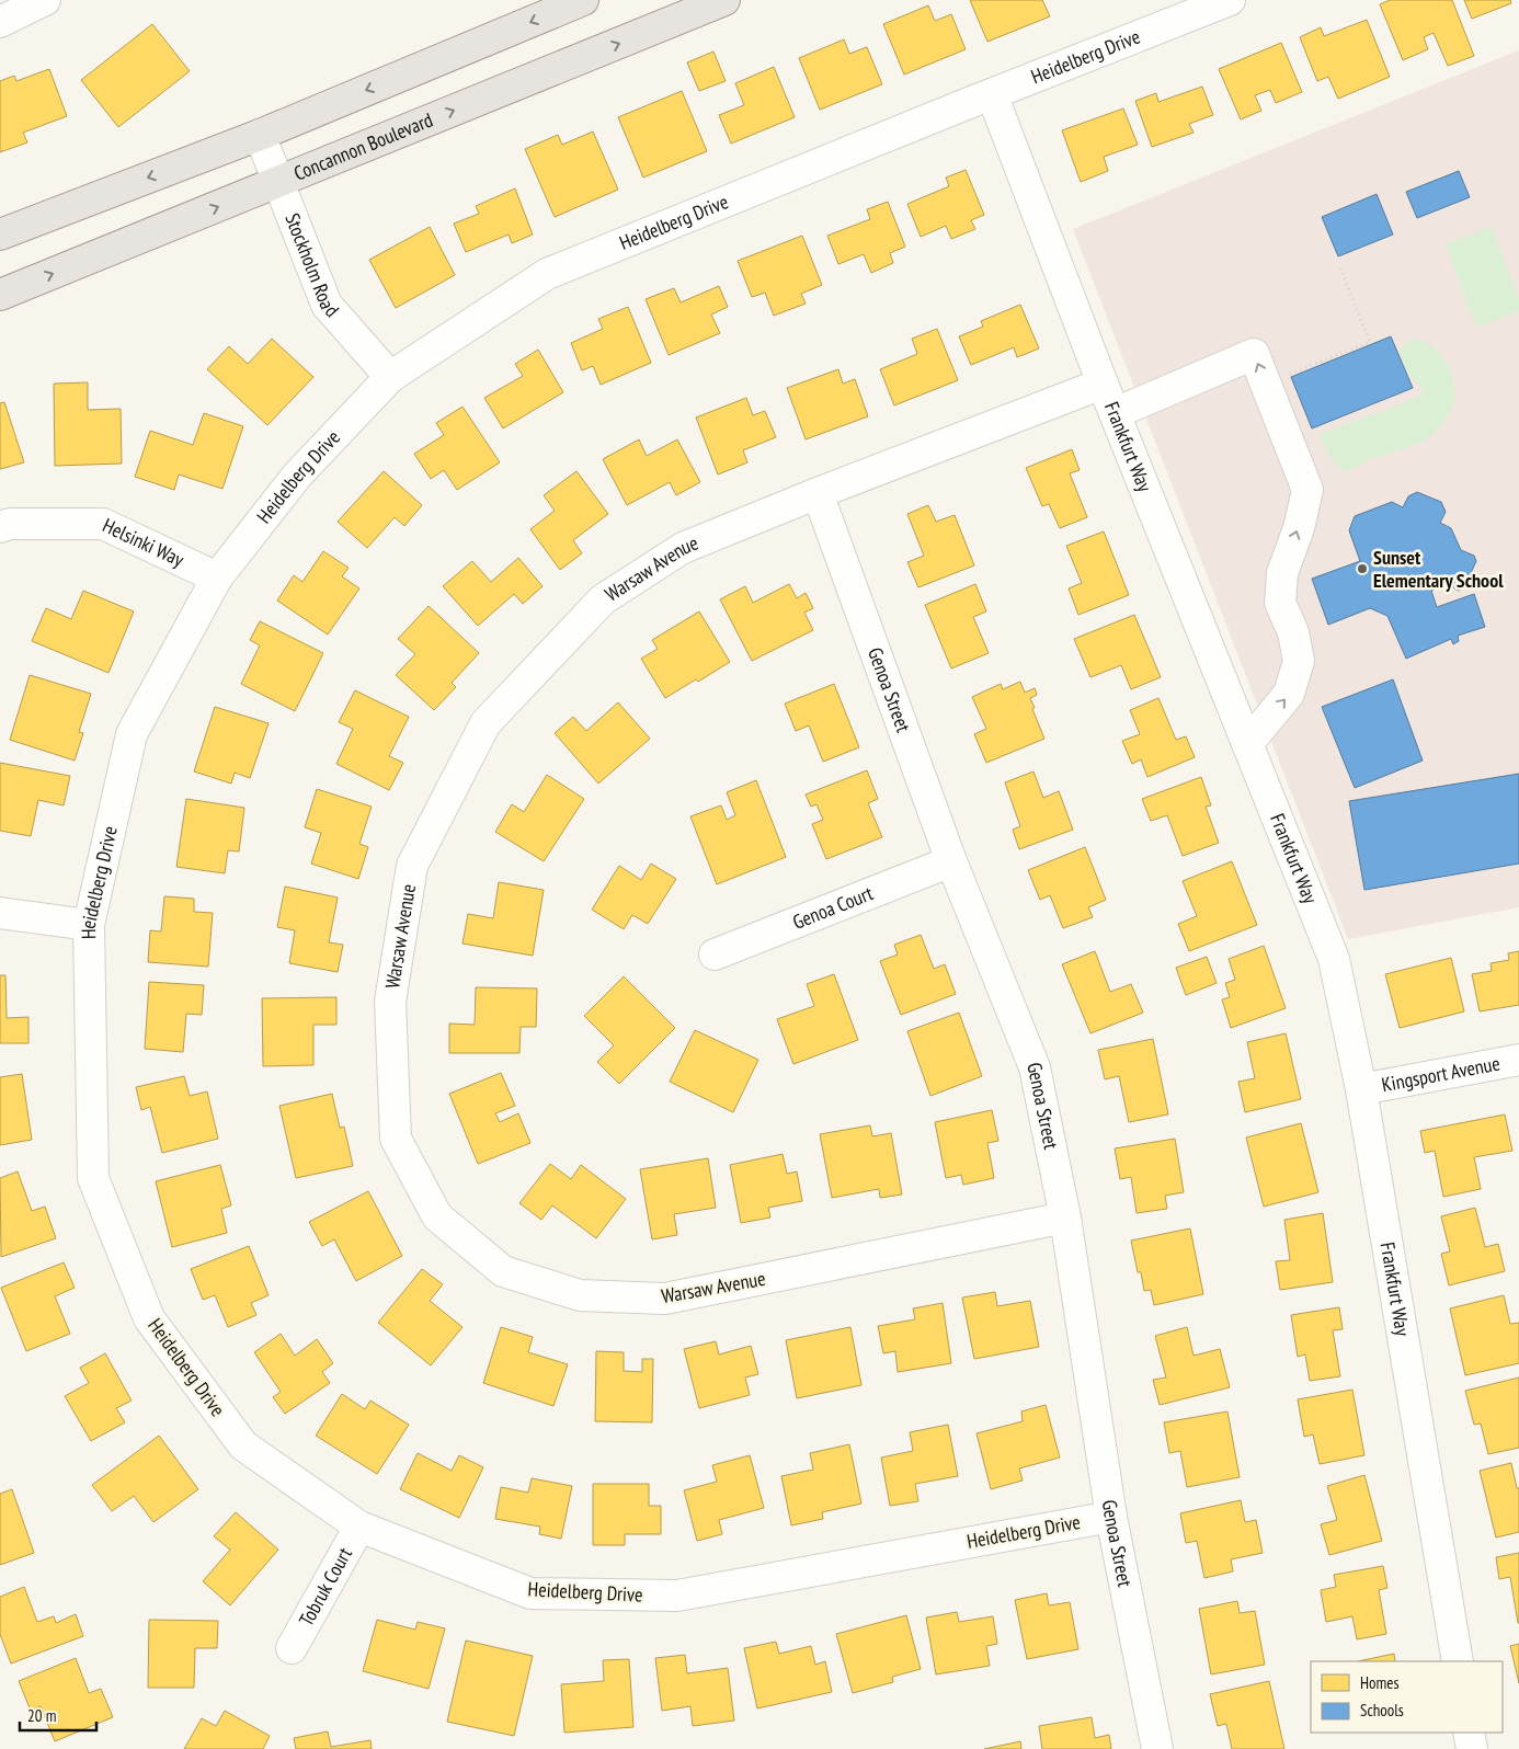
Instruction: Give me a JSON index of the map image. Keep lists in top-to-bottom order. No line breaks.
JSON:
{"streets":{"main road":["Concannon Boulevard"],"street":["Heidelberg Drive","Stockholm Road","Frankfurt Way","Helsinki Way","Warsaw Avenue","Genoa Street","Genoa Court","Kingsport Avenue","Tobruk Court"]},"crossings":[["Heidelberg Drive","Stockholm Road"],["Heidelberg Drive","Frankfurt Way"],["Heidelberg Drive","Helsinki Way"],["Heidelberg Drive","Genoa Street"],["Heidelberg Drive","Tobruk Court"],["Concannon Boulevard","Stockholm Road"],["Frankfurt Way","Warsaw Avenue"],["Frankfurt Way","Kingsport Avenue"],["Warsaw Avenue","Genoa Street"],["Genoa Street","Genoa Court"]],"places":["Sunset Elementary School"],"legend":["Homes","Schools"],"scale_bar":"20 m"}
